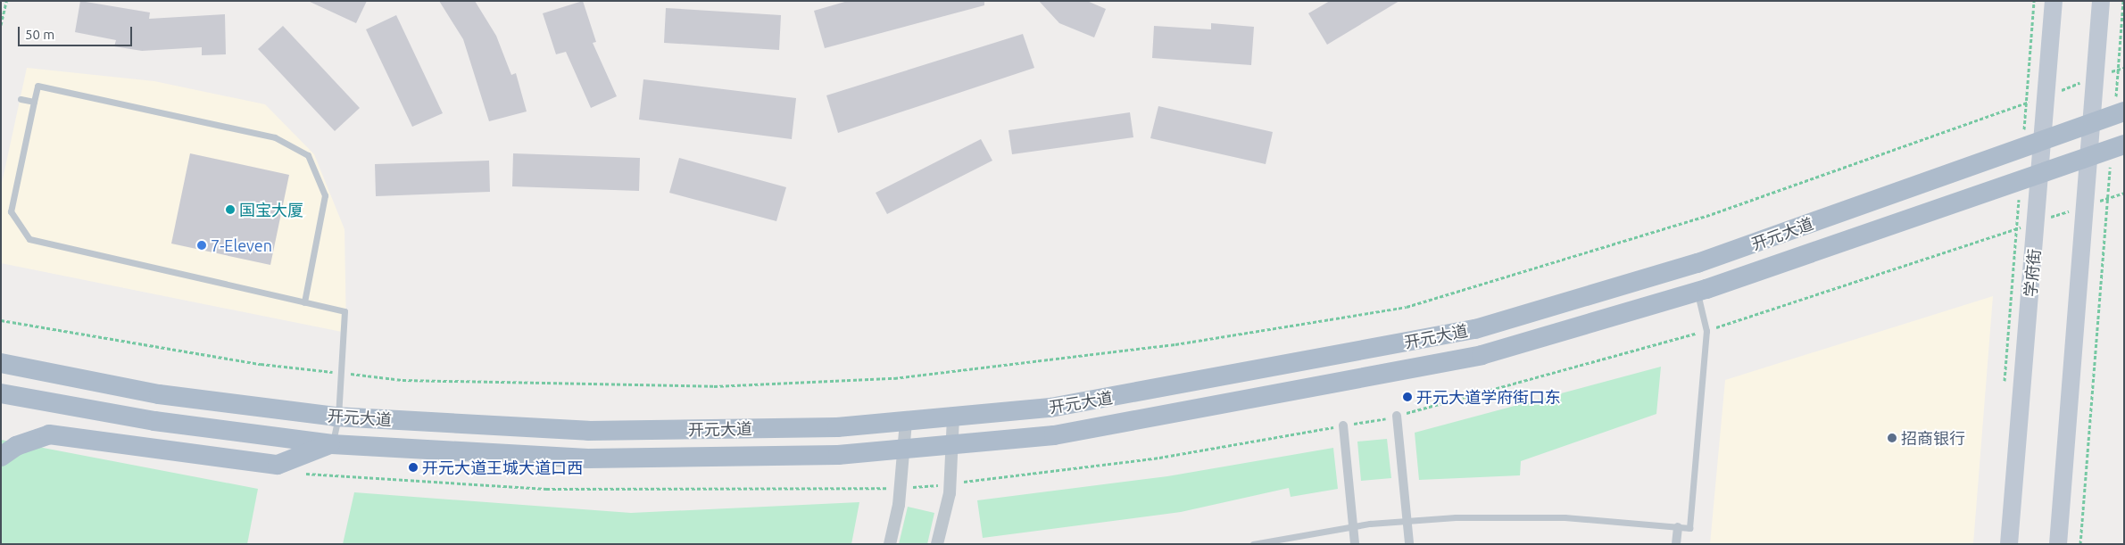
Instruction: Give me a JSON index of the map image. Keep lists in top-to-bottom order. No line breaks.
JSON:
{"streets":{"main road":["开元大道","学府街"]},"crossings":[["开元大道","学府街"]],"places":["国宝大厦","7-Eleven","开元大道学府街口东","招商银行","开元大道王城大道口西"],"scale_bar":"50 m"}
